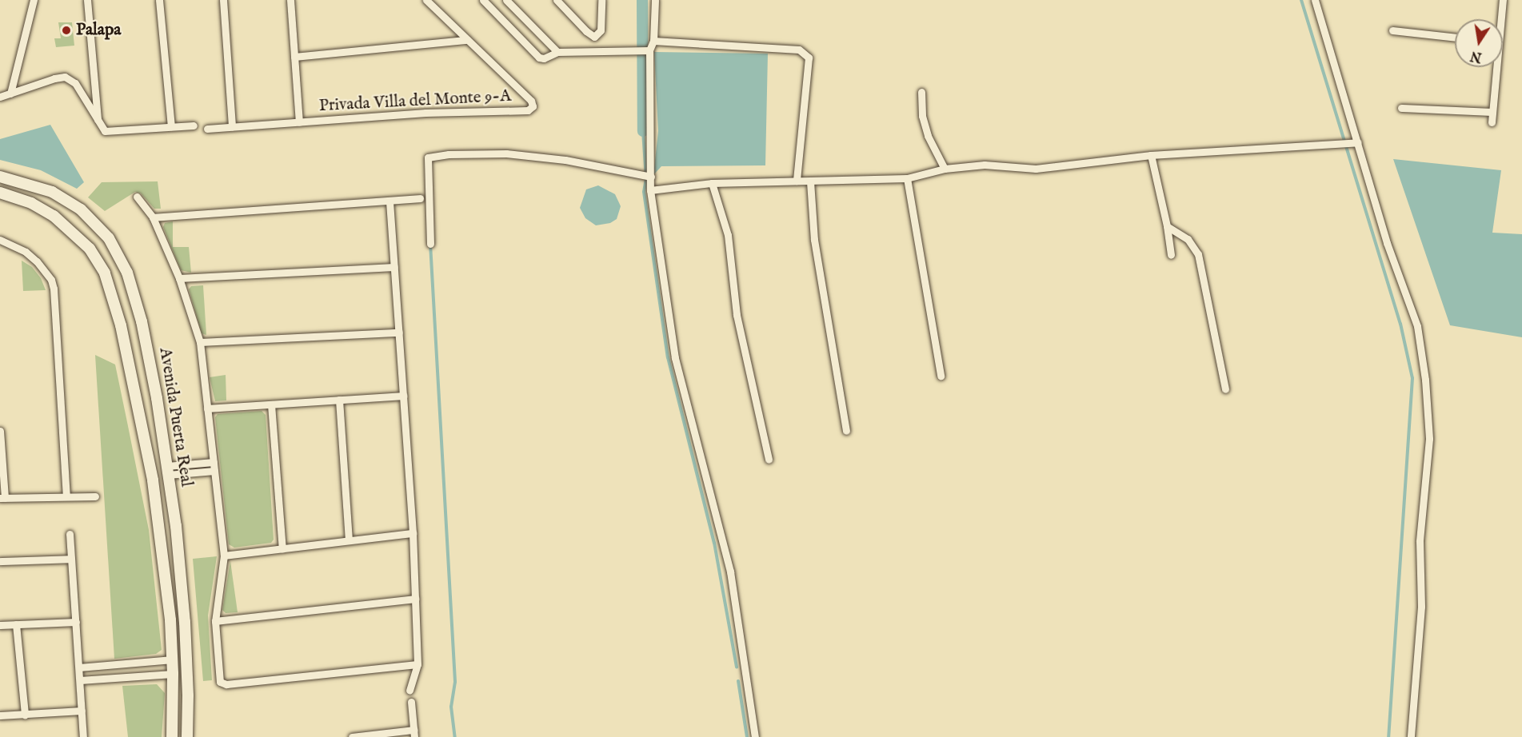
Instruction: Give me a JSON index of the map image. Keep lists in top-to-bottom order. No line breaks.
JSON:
{"streets":{"main road":["Avenida Puerta Real"],"street":["Privada Villa del Monte 9-A"]},"places":["Palapa"],"north":"bottom"}
